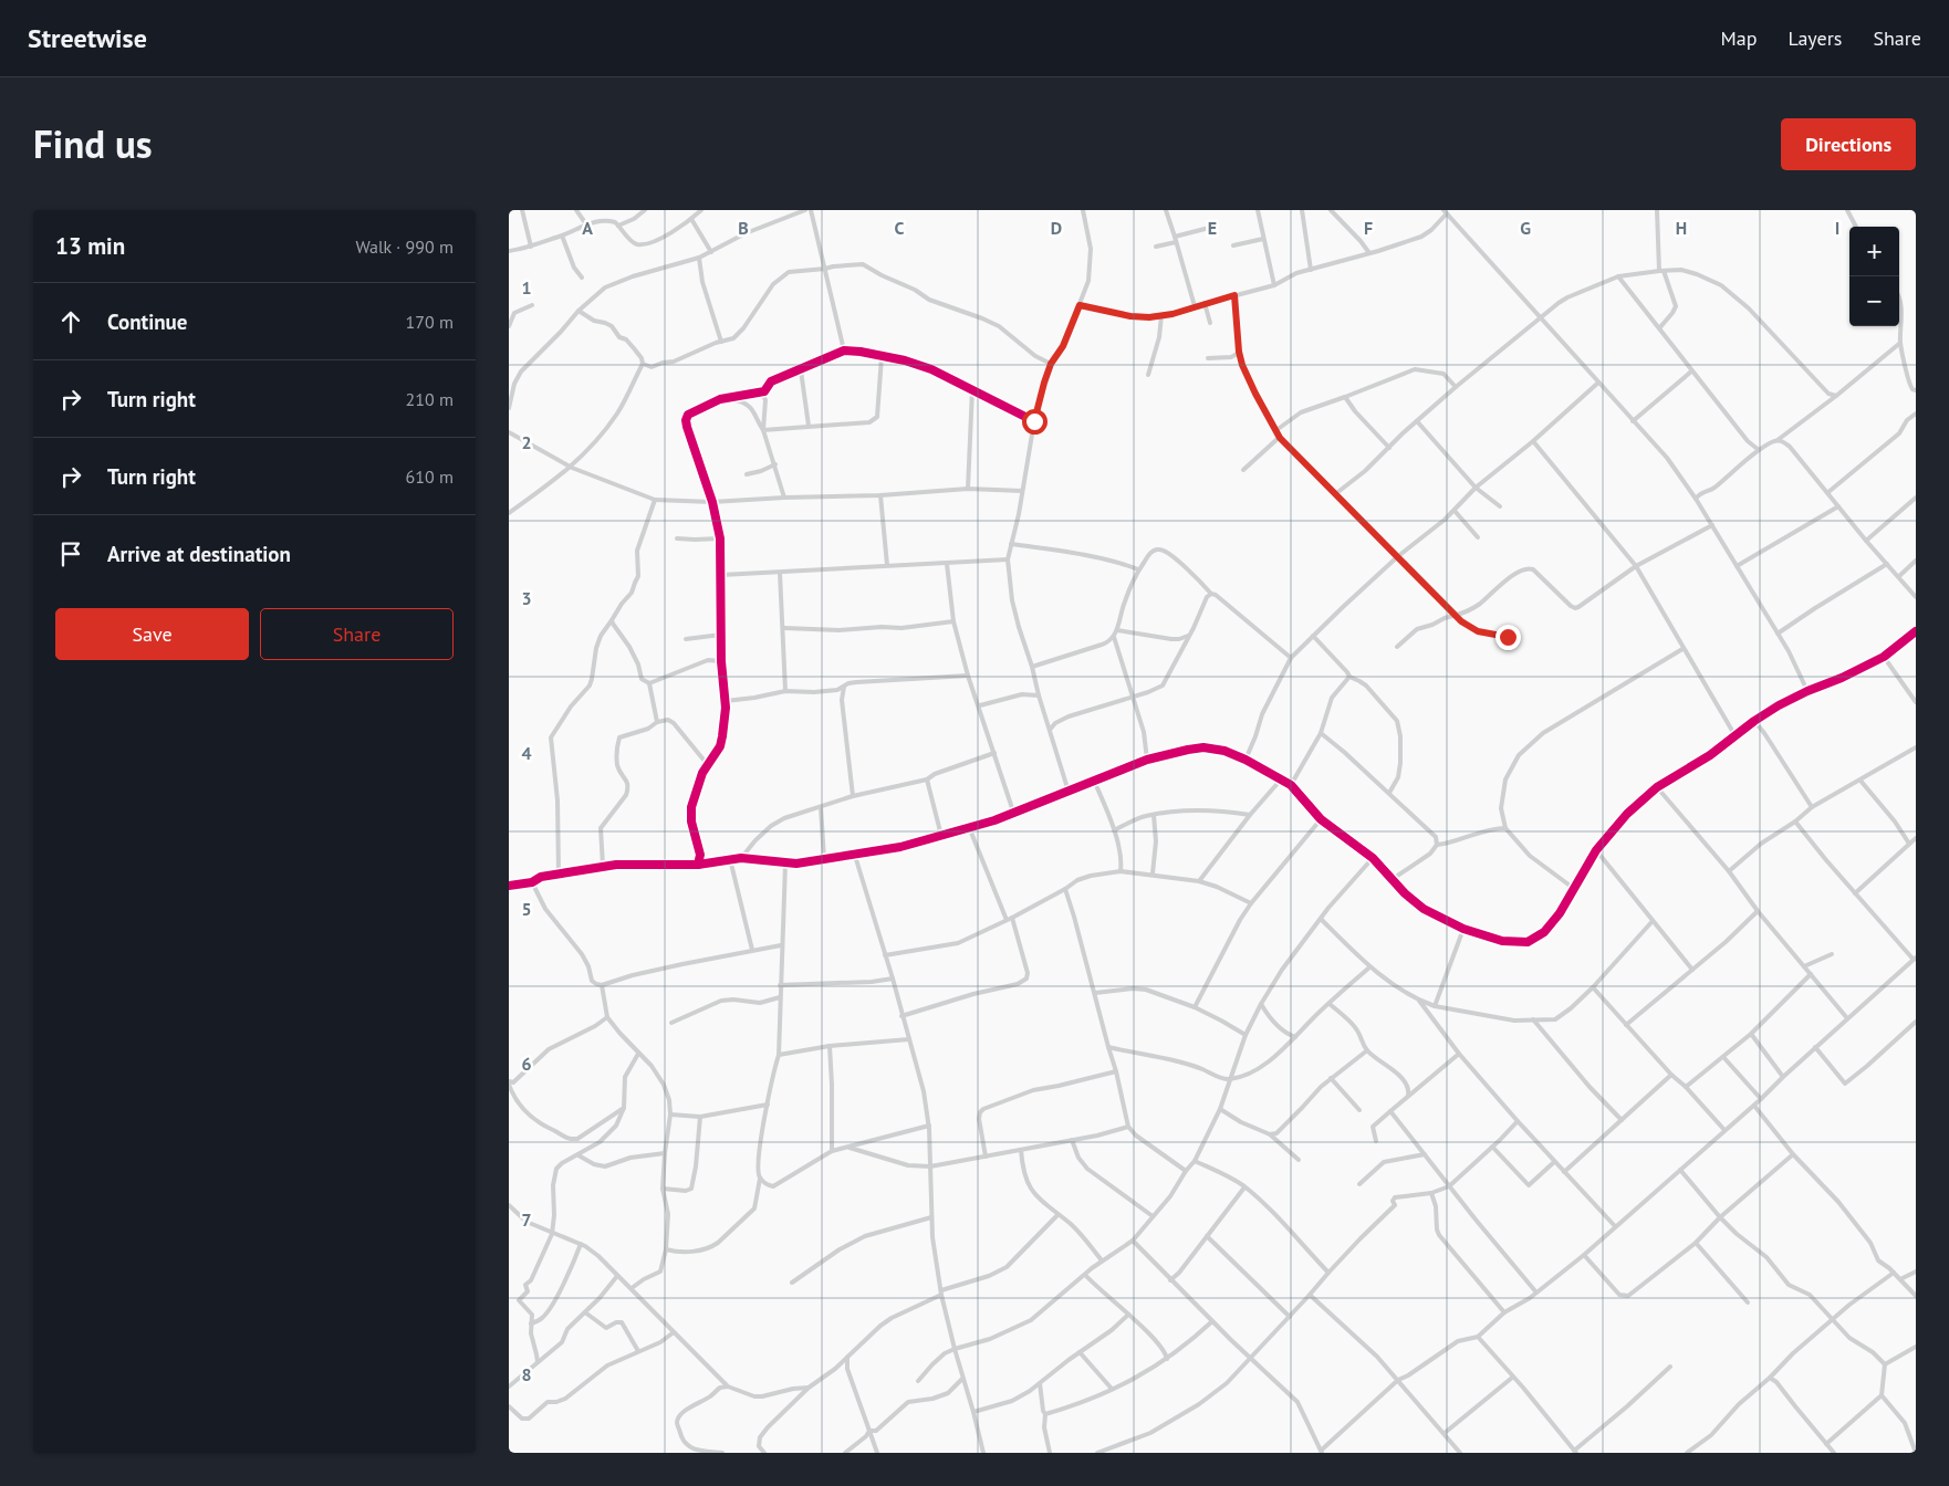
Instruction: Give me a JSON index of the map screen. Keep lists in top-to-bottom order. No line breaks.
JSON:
{"page":{"header":"Streetwise","nav":["Map","Layers","Share"],"title":"Find us","buttons":["Directions",["Save","Share"]],"heading":["13 min","Walk · 990 m"],"map_buttons":["+","−"],"list":[["Continue","170 m"],["Turn right","210 m"],["Turn right","610 m"],"Arrive at destination"]},"grid":{"columns":["A","B","C","D","E","F","G","H","I"],"rows":["1","2","3","4","5","6","7","8"]}}
